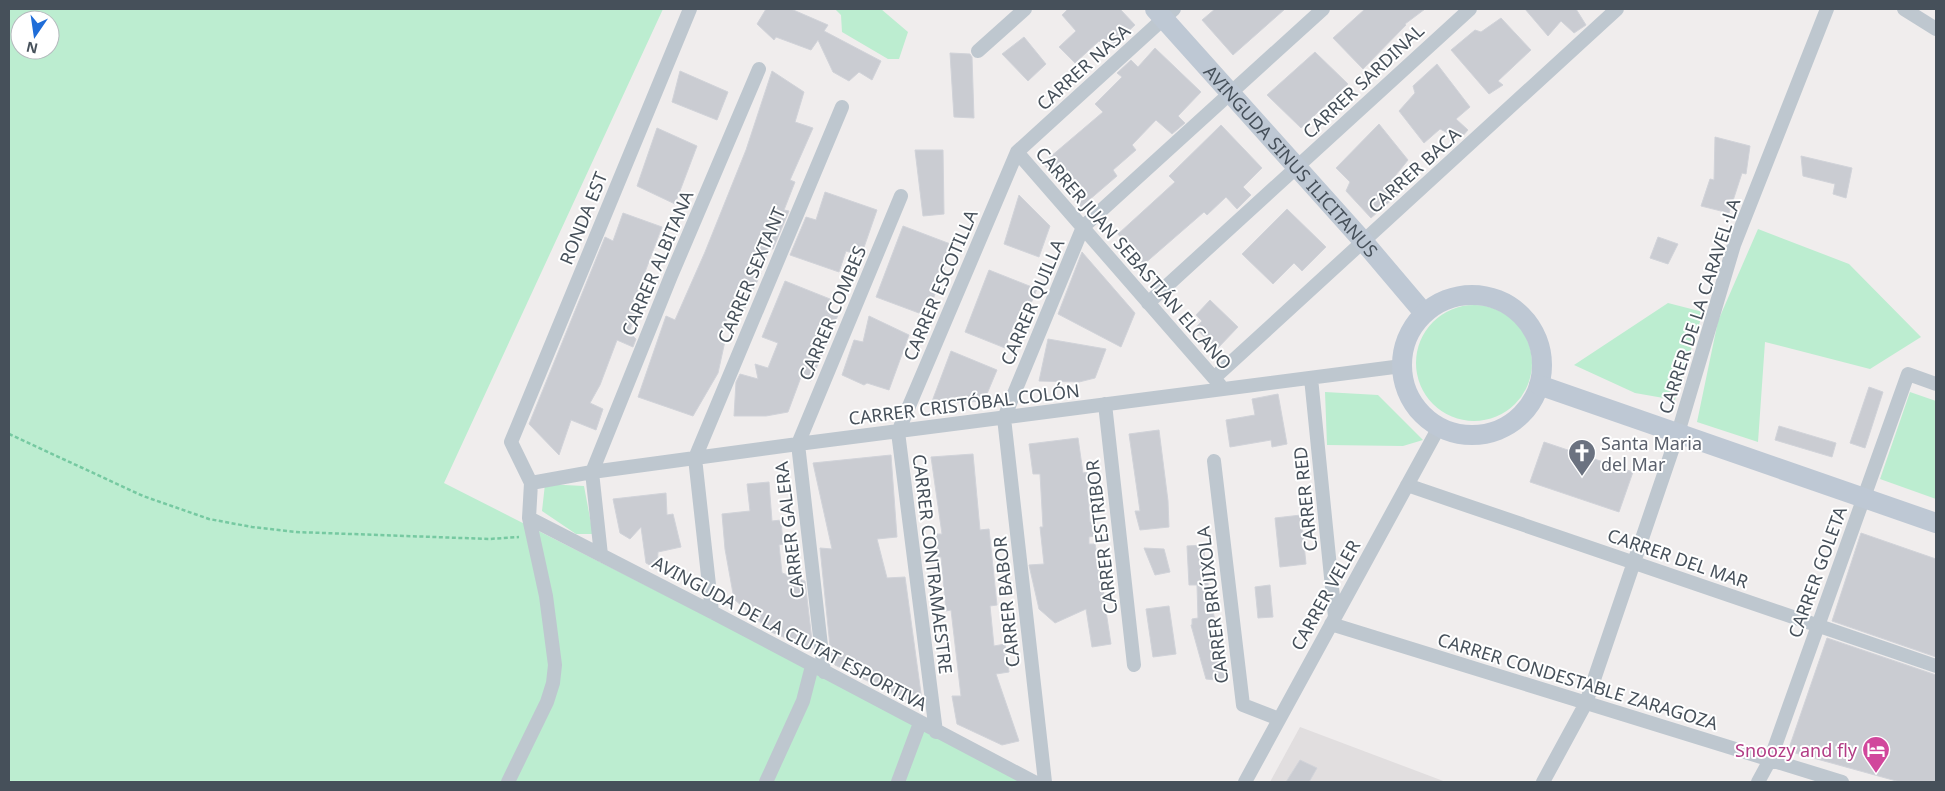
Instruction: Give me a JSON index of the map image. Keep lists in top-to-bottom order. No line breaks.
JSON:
{"streets":{"street":["CARRER NASA","CARRER SARDINAL","AVINGUDA SINUS ILICITANUS","CARRER BACA","RONDA EST","CARRER JUAN SEBASTIÁN ELCANO","CARRER ALBITANA","CARRER SEXTANT","CARRER ESCOTILLA","CARRER QUILLA","CARRER DE LA CARAVEL·LA","CARRER COMBES","CARRER CRISTÓBAL COLÓN","CARRER RED","CARRER GALERA","CARRER ESTRIBOR","CARRER DEL MAR","CARRER CONTRAMAESTRE","CARRER GOLETA","CARRER VELER","CARRER BABOR","CARRER BRÚIXOLA","AVINGUDA DE LA CIUTAT ESPORTIVA","CARRER CONDESTABLE ZARAGOZA"]},"crossings":[["CARRER NASA","AVINGUDA SINUS ILICITANUS"],["CARRER NASA","CARRER JUAN SEBASTIÁN ELCANO"],["CARRER NASA","CARRER ESCOTILLA"],["CARRER SARDINAL","AVINGUDA SINUS ILICITANUS"],["CARRER SARDINAL","CARRER JUAN SEBASTIÁN ELCANO"],["AVINGUDA SINUS ILICITANUS","CARRER BACA"],["AVINGUDA SINUS ILICITANUS","CARRER CRISTÓBAL COLÓN"],["AVINGUDA SINUS ILICITANUS","CARRER VELER"],["CARRER BACA","CARRER JUAN SEBASTIÁN ELCANO"],["RONDA EST","CARRER CRISTÓBAL COLÓN"],["CARRER JUAN SEBASTIÁN ELCANO","CARRER ESCOTILLA"],["CARRER JUAN SEBASTIÁN ELCANO","CARRER QUILLA"],["CARRER JUAN SEBASTIÁN ELCANO","CARRER CRISTÓBAL COLÓN"],["CARRER ALBITANA","CARRER CRISTÓBAL COLÓN"],["CARRER SEXTANT","CARRER CRISTÓBAL COLÓN"],["CARRER ESCOTILLA","CARRER CRISTÓBAL COLÓN"],["CARRER ESCOTILLA","CARRER CONTRAMAESTRE"],["CARRER QUILLA","CARRER CRISTÓBAL COLÓN"],["CARRER QUILLA","CARRER BABOR"],["CARRER DE LA CARAVEL·LA","CARRER DEL MAR"],["CARRER DE LA CARAVEL·LA","CARRER CONDESTABLE ZARAGOZA"],["CARRER COMBES","CARRER CRISTÓBAL COLÓN"],["CARRER COMBES","CARRER GALERA"],["CARRER CRISTÓBAL COLÓN","CARRER RED"],["CARRER CRISTÓBAL COLÓN","CARRER GALERA"],["CARRER CRISTÓBAL COLÓN","CARRER ESTRIBOR"],["CARRER CRISTÓBAL COLÓN","CARRER CONTRAMAESTRE"],["CARRER CRISTÓBAL COLÓN","CARRER VELER"],["CARRER CRISTÓBAL COLÓN","CARRER BABOR"],["CARRER RED","CARRER VELER"],["CARRER RED","CARRER CONDESTABLE ZARAGOZA"],["CARRER GALERA","AVINGUDA DE LA CIUTAT ESPORTIVA"],["CARRER DEL MAR","CARRER GOLETA"],["CARRER DEL MAR","CARRER VELER"],["CARRER CONTRAMAESTRE","AVINGUDA DE LA CIUTAT ESPORTIVA"],["CARRER GOLETA","CARRER CONDESTABLE ZARAGOZA"],["CARRER VELER","CARRER BRÚIXOLA"],["CARRER VELER","CARRER CONDESTABLE ZARAGOZA"]],"places":{"church":["Santa Maria del Mar"],"hotel":["Snoozy and fly"]},"north":"bottom"}
